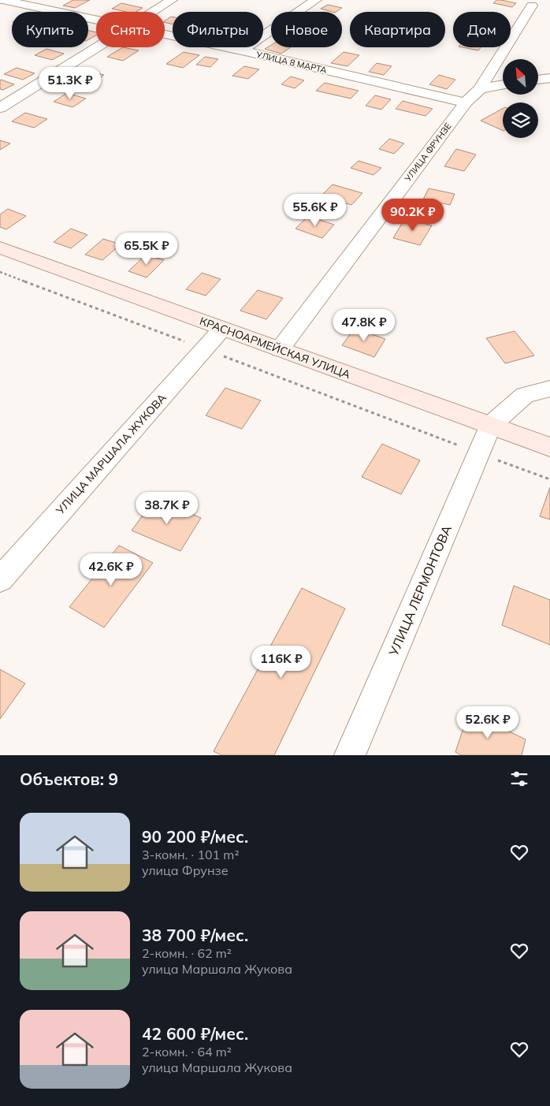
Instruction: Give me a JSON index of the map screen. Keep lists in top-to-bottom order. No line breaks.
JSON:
{"streets":{"street":["УЛИЦА 8 МАРТА","УЛИЦА ФРУНЗЕ","КРАСНОАРМЕЙСКАЯ УЛИЦА","УЛИЦА МАРШАЛА ЖУКОВА","УЛИЦА ЛЕРМОНТОВА"]},"crossings":[["УЛИЦА 8 МАРТА","УЛИЦА ФРУНЗЕ"],["УЛИЦА ФРУНЗЕ","КРАСНОАРМЕЙСКАЯ УЛИЦА"],["КРАСНОАРМЕЙСКАЯ УЛИЦА","УЛИЦА МАРШАЛА ЖУКОВА"],["КРАСНОАРМЕЙСКАЯ УЛИЦА","УЛИЦА ЛЕРМОНТОВА"]],"north":"top left","page":{"chip":["Купить","Снять","Фильтры","Новое","Квартира","Дом"],"price":["51.3K ₽","55.6K ₽","90.2K ₽","65.5K ₽","47.8K ₽","38.7K ₽","42.6K ₽","116K ₽","52.6K ₽"],"heading":"Объектов: 9","list":[{"name":"90 200 ₽/мес.","note":"3-комн. · 101 m² · улица Фрунзе"},{"name":"38 700 ₽/мес.","note":"2-комн. · 62 m² · улица Маршала Жукова"},{"name":"42 600 ₽/мес.","note":"2-комн. · 64 m² · улица Маршала Жукова"}]}}
